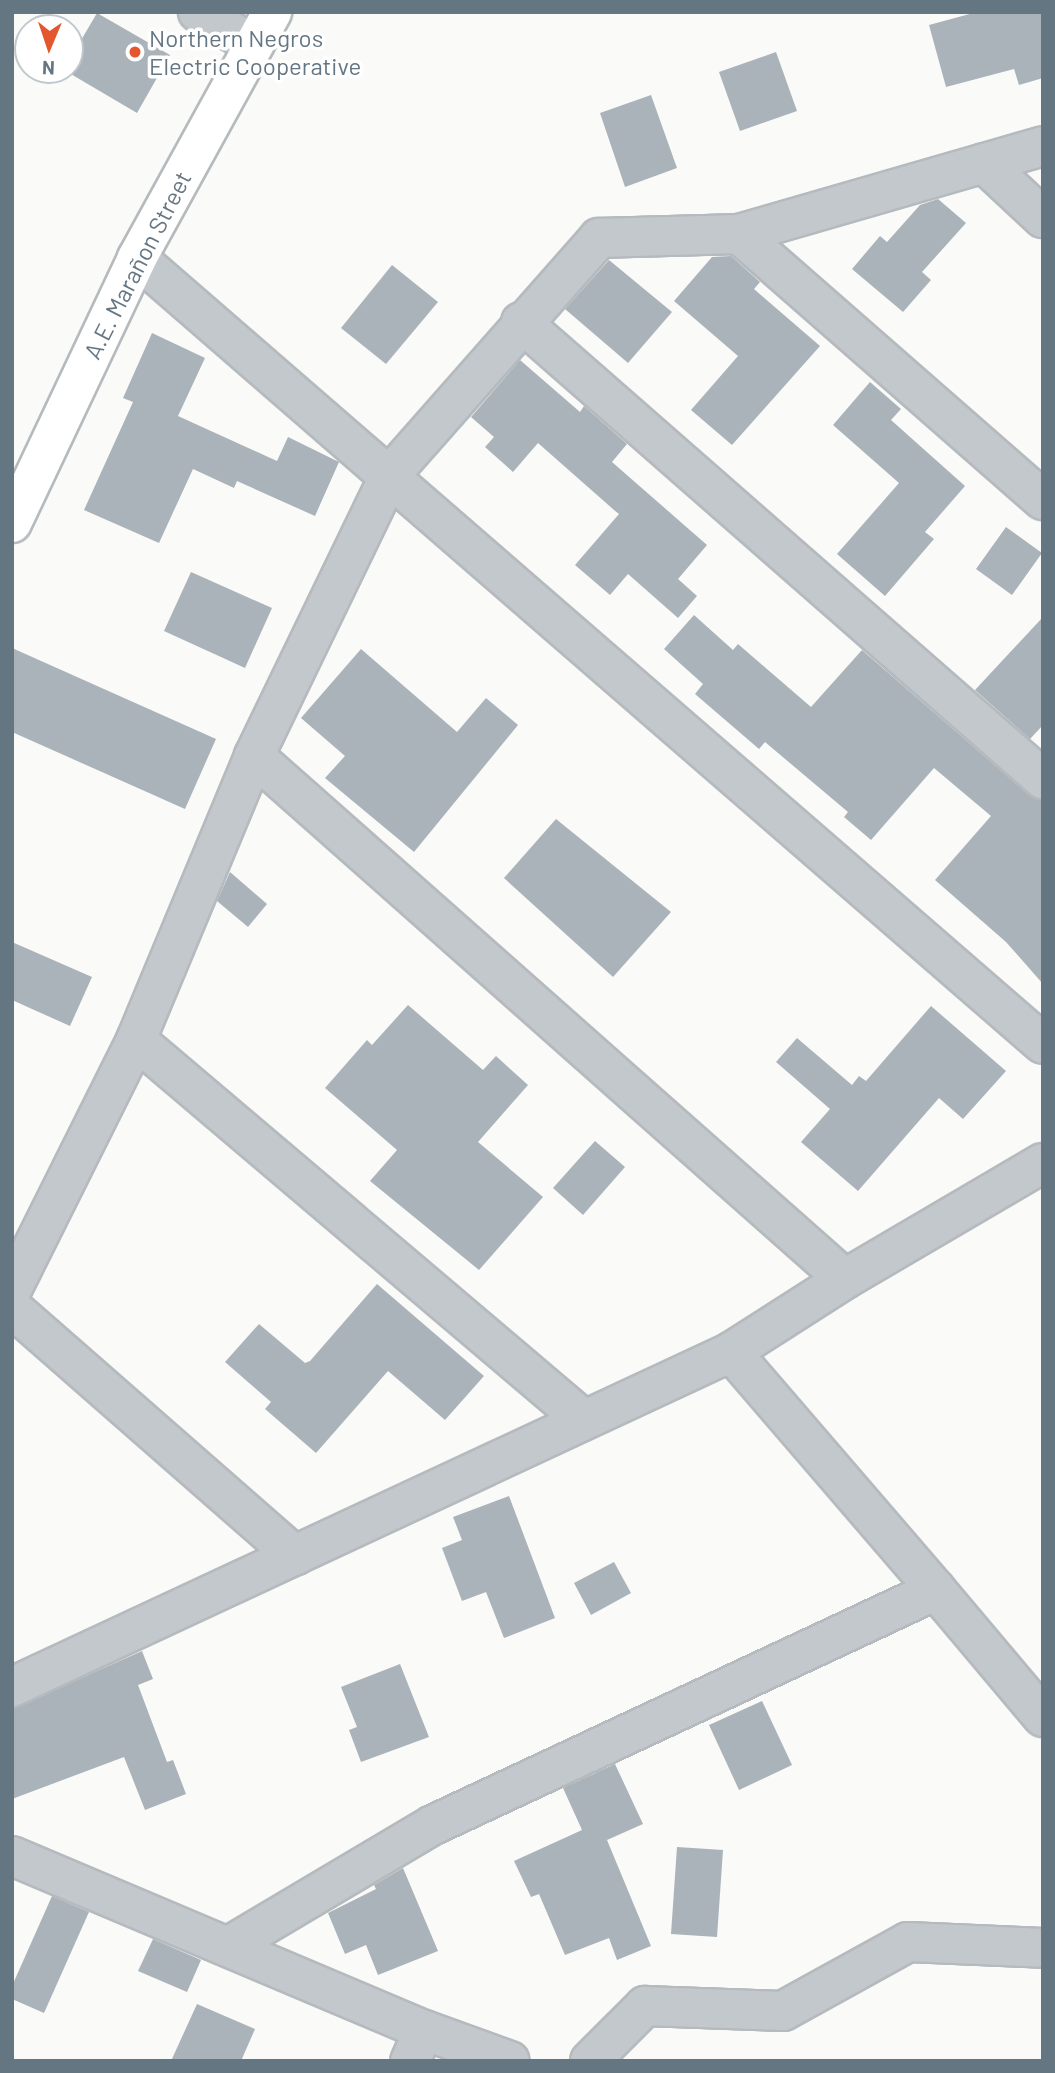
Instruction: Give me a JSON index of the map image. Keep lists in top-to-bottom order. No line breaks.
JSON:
{"streets":{"main road":["A.E. Marañon Street"]},"places":["Northern Negros Electric Cooperative"],"north":"bottom"}
